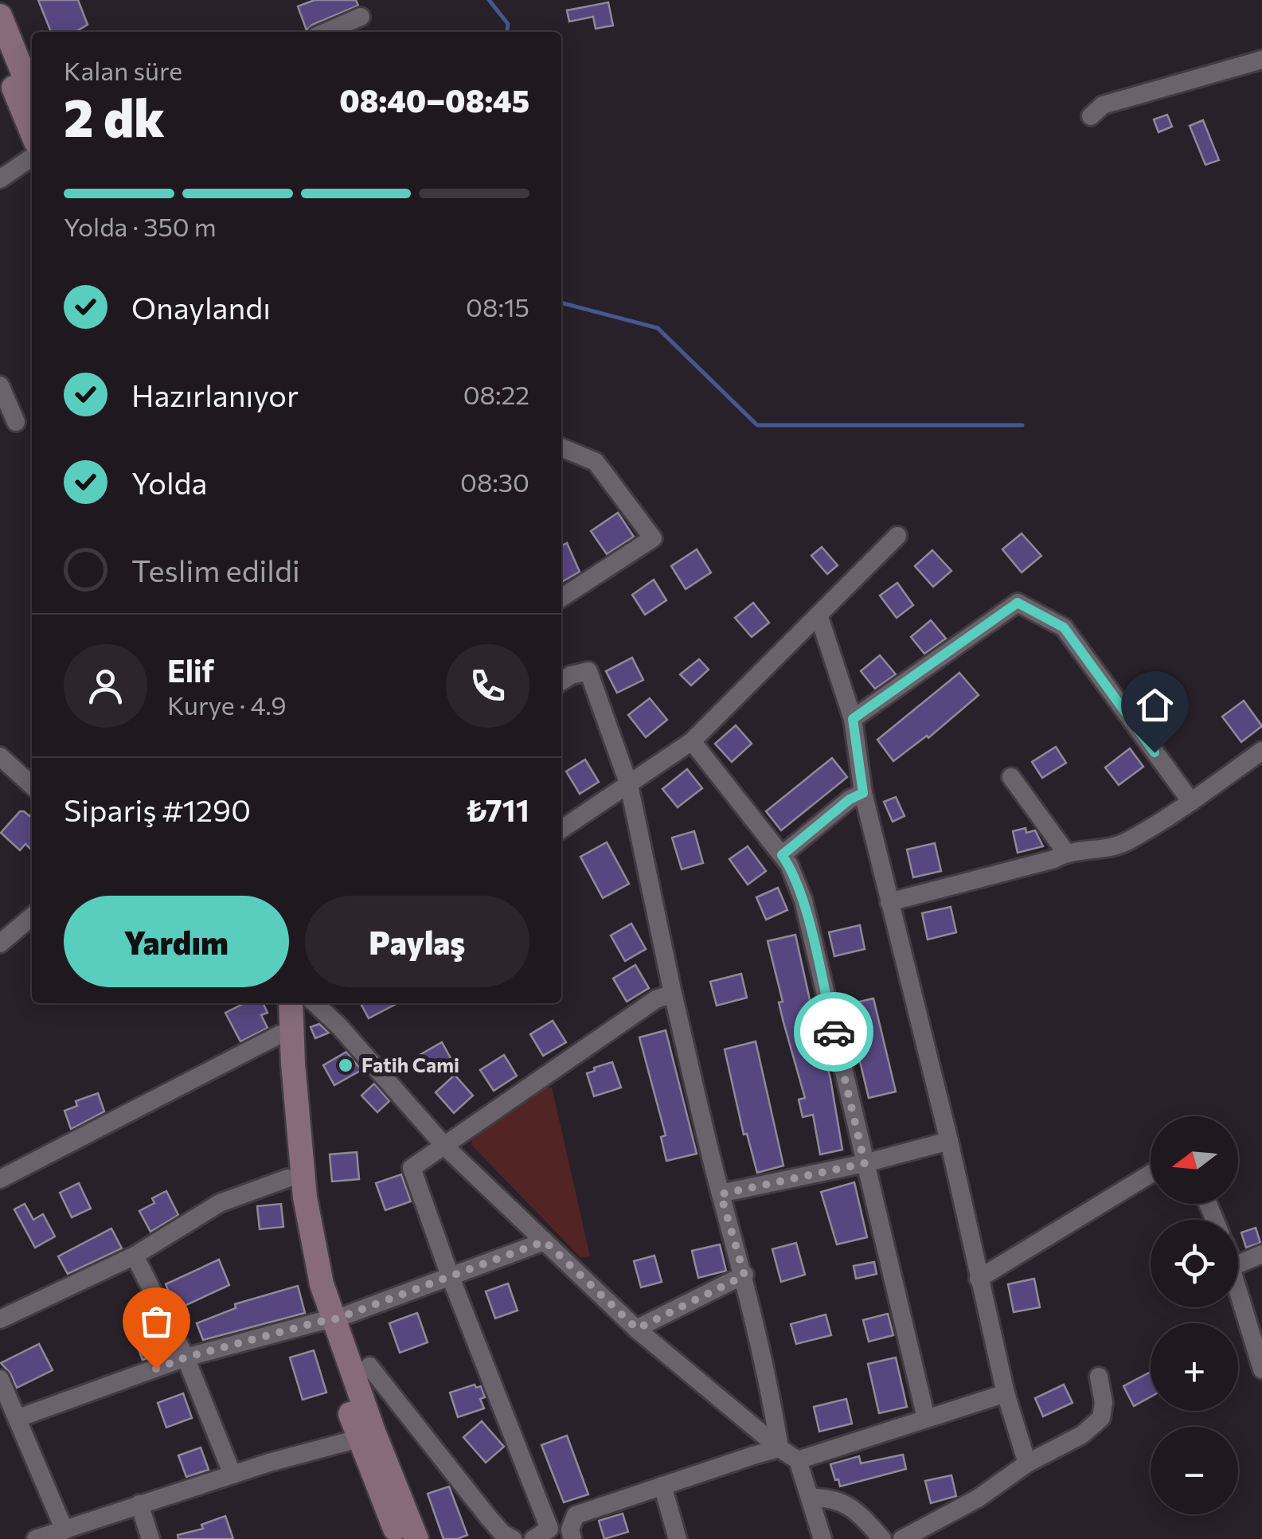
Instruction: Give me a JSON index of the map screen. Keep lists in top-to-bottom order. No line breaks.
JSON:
{"places":["Fatih Cami"],"north":"left","page":{"heading":["2 dk","Kalan süre","08:40–08:45"],"panel":["Elif","Kurye · 4.9","Sipariş #1290","₺711"],"bar":"Yolda · 350 m","list":[["Onaylandı","08:15"],["Hazırlanıyor","08:22"],["Yolda","08:30"],"Teslim edildi"],"buttons":["Yardım","Paylaş"],"map_buttons":["+","−"]}}
